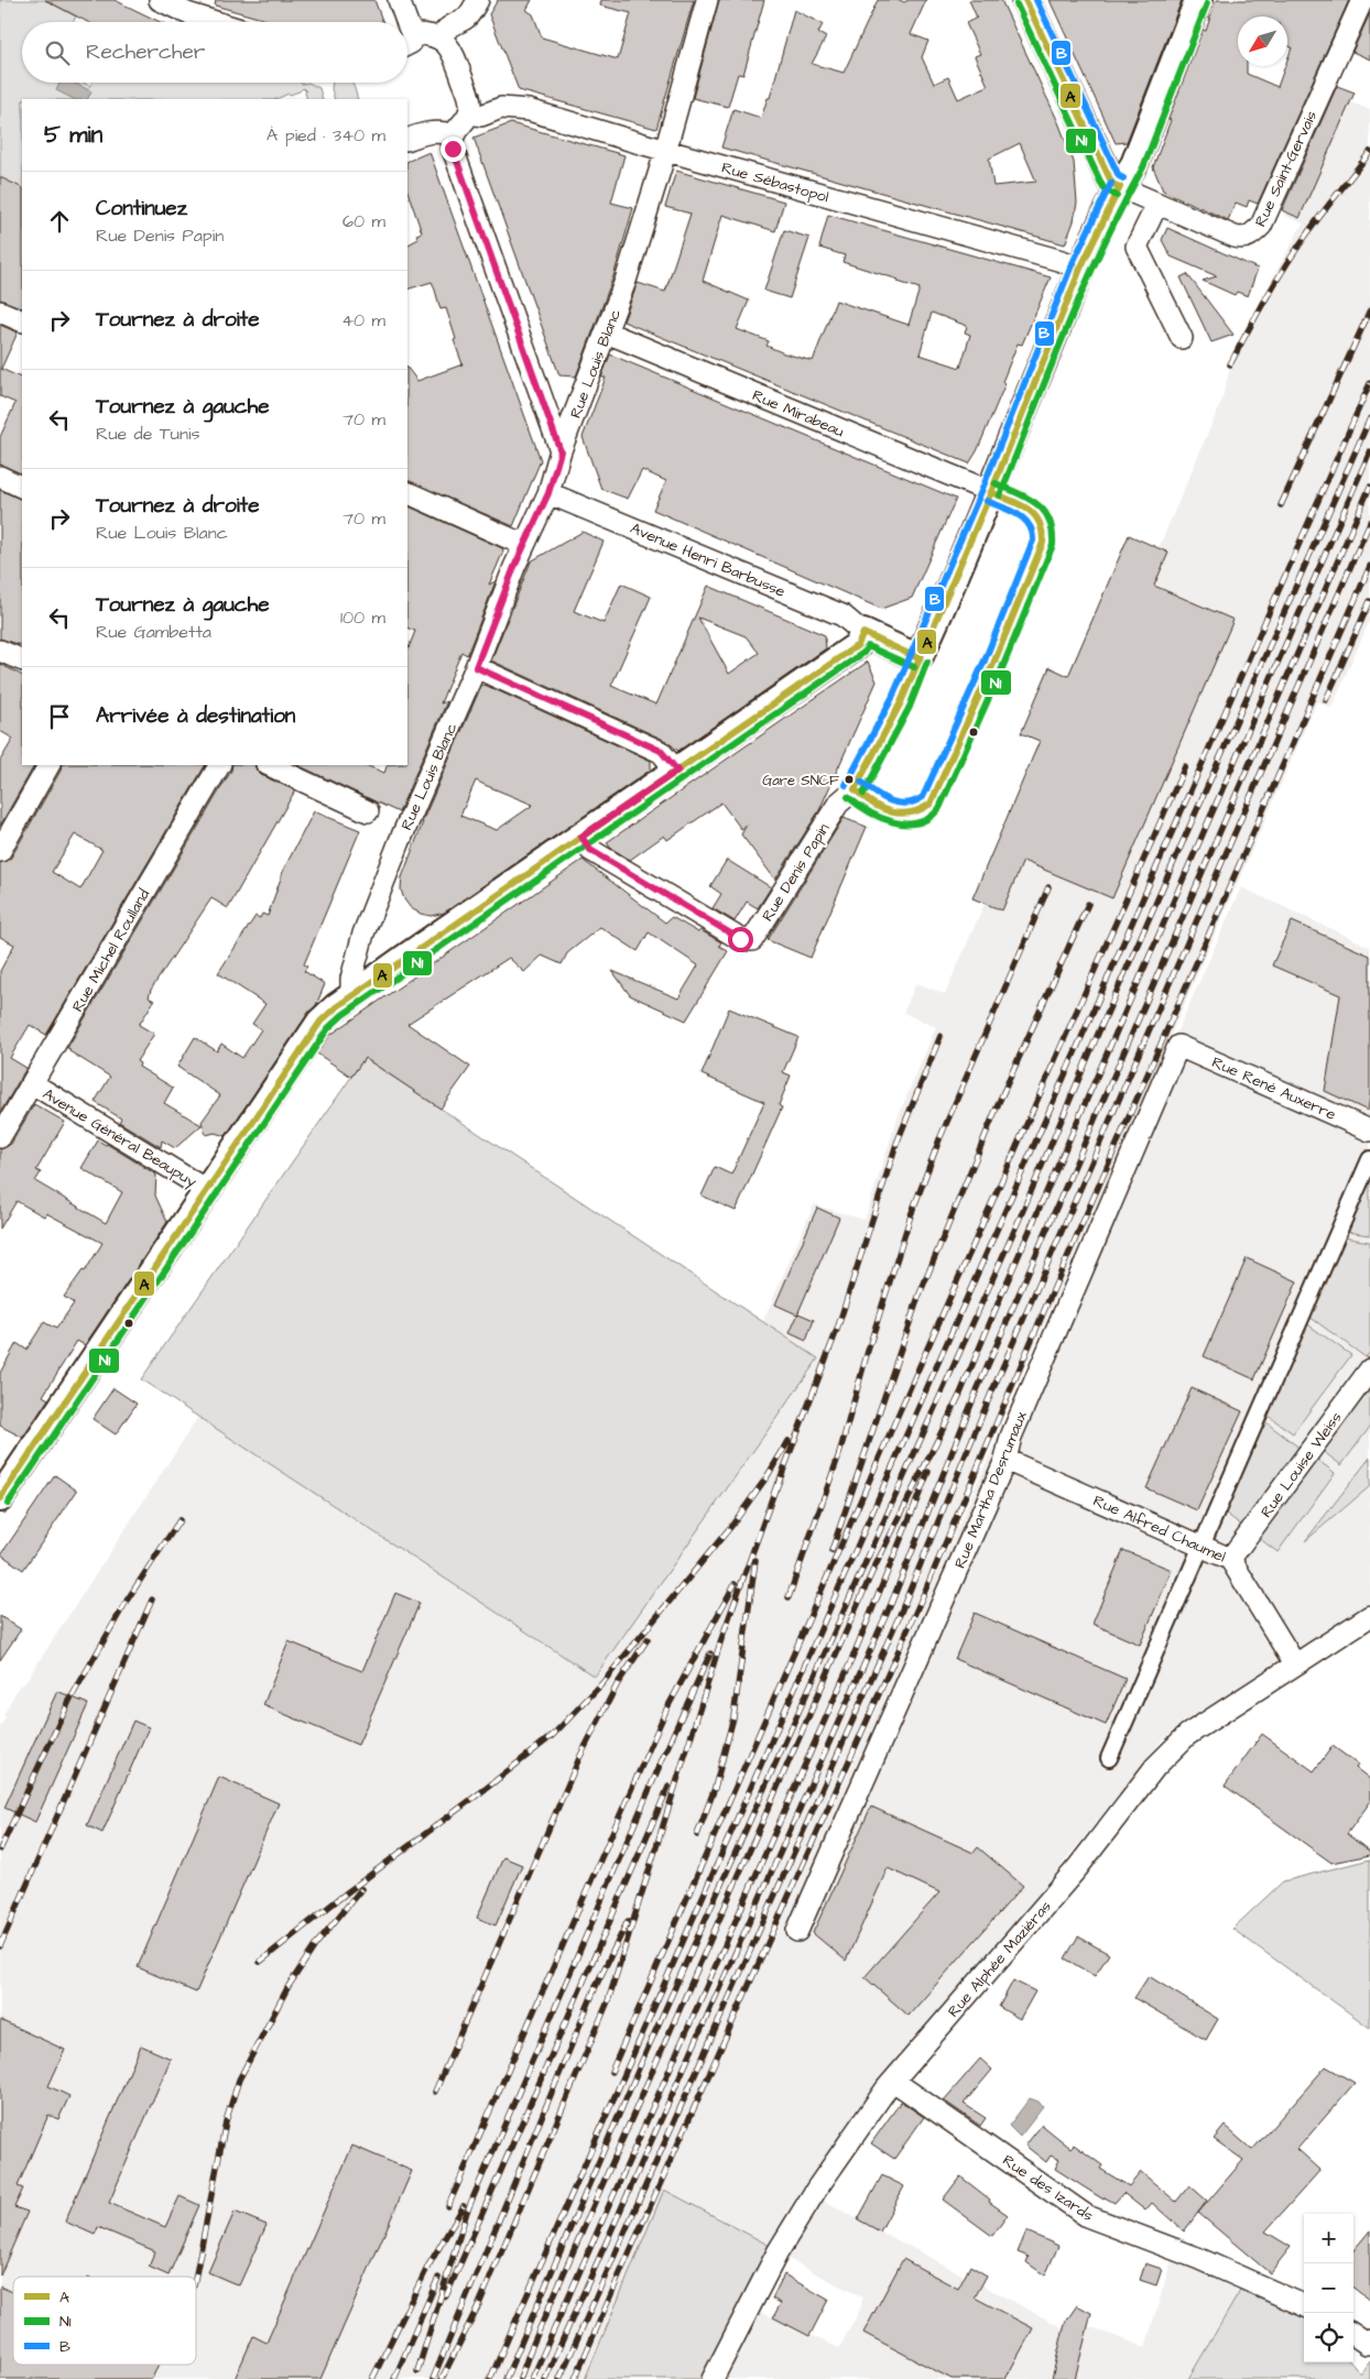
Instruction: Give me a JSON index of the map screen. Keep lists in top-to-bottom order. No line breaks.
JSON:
{"streets":{"street":["Rue Saint-Gervais","Rue Sébastopol","Rue Louis Blanc","Rue Mirabeau","Avenue Henri Barbusse","Rue Denis Papin","Rue Michel Roulland","Rue René Auxerre","Avenue Général Beaupuy","Rue Louise Weiss","Rue Martha Desrumaux","Rue Alfred Chaumel","Rue Alphée Maziéras","Rue des Izards"]},"crossings":[["Rue Sébastopol","Rue Louis Blanc"],["Rue Louis Blanc","Rue Mirabeau"],["Rue Louis Blanc","Avenue Henri Barbusse"],["Rue Michel Roulland","Avenue Général Beaupuy"],["Rue René Auxerre","Rue Martha Desrumaux"],["Rue Louise Weiss","Rue Alfred Chaumel"],["Rue Martha Desrumaux","Rue Alfred Chaumel"],["Rue Alfred Chaumel","Rue Alphée Maziéras"],["Rue Alphée Maziéras","Rue des Izards"]],"places":["Gare SNCF"],"lines":["transit line A","transit line B","transit line N1"],"legend":["A","N1","B"],"north":"bottom left","page":{"search":"Rechercher","heading":["5 min","À pied · 340 m"],"list":[["Continuez","Rue Denis Papin","60 m"],["Tournez à droite","40 m"],["Tournez à gauche","Rue de Tunis","70 m"],["Tournez à droite","Rue Louis Blanc","70 m"],["Tournez à gauche","Rue Gambetta","100 m"],"Arrivée à destination"],"map_buttons":["+","−"]}}
